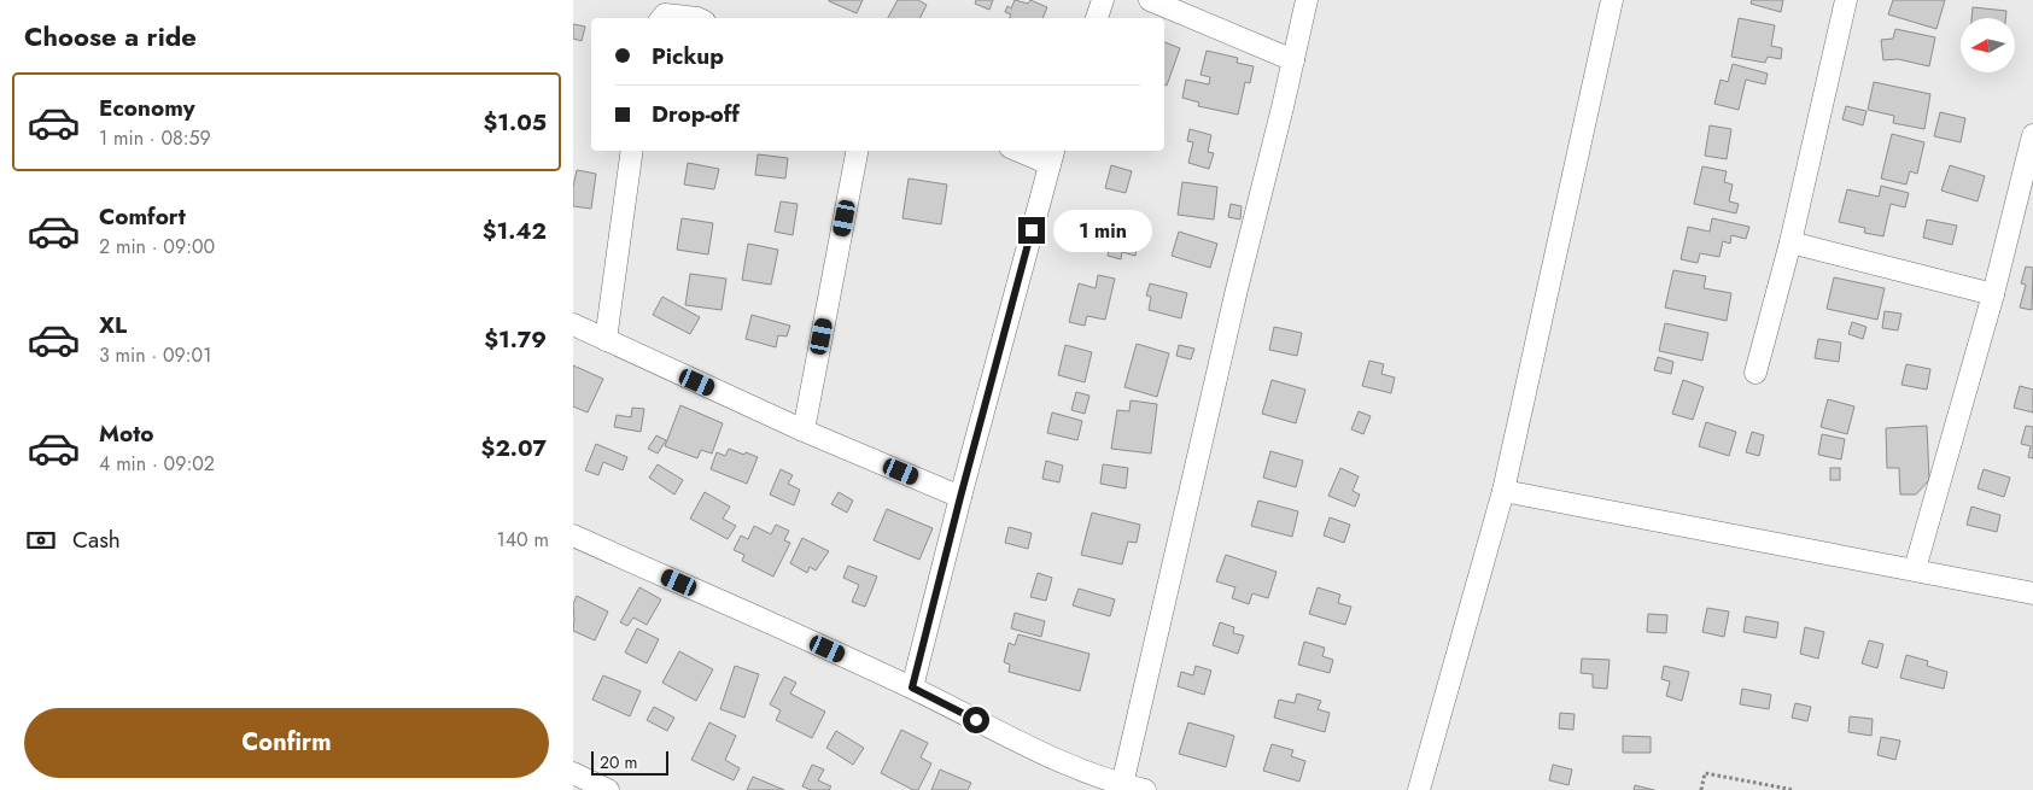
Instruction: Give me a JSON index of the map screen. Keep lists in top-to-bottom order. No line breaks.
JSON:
{"scale_bar":"20 m","north":"left","page":{"heading":"Choose a ride","banner":["Pickup","Drop-off"],"list":[{"name":"Economy","note":"1 min · 08:59","value":"$1.05"},{"name":"Comfort","note":"2 min · 09:00","value":"$1.42"},{"name":"XL","note":"3 min · 09:01","value":"$1.79"},{"name":"Moto","note":"4 min · 09:02","value":"$2.07"}],"bubble":"1 min","pay":["Cash","140 m"],"buttons":"Confirm","scale":"20 m"}}
